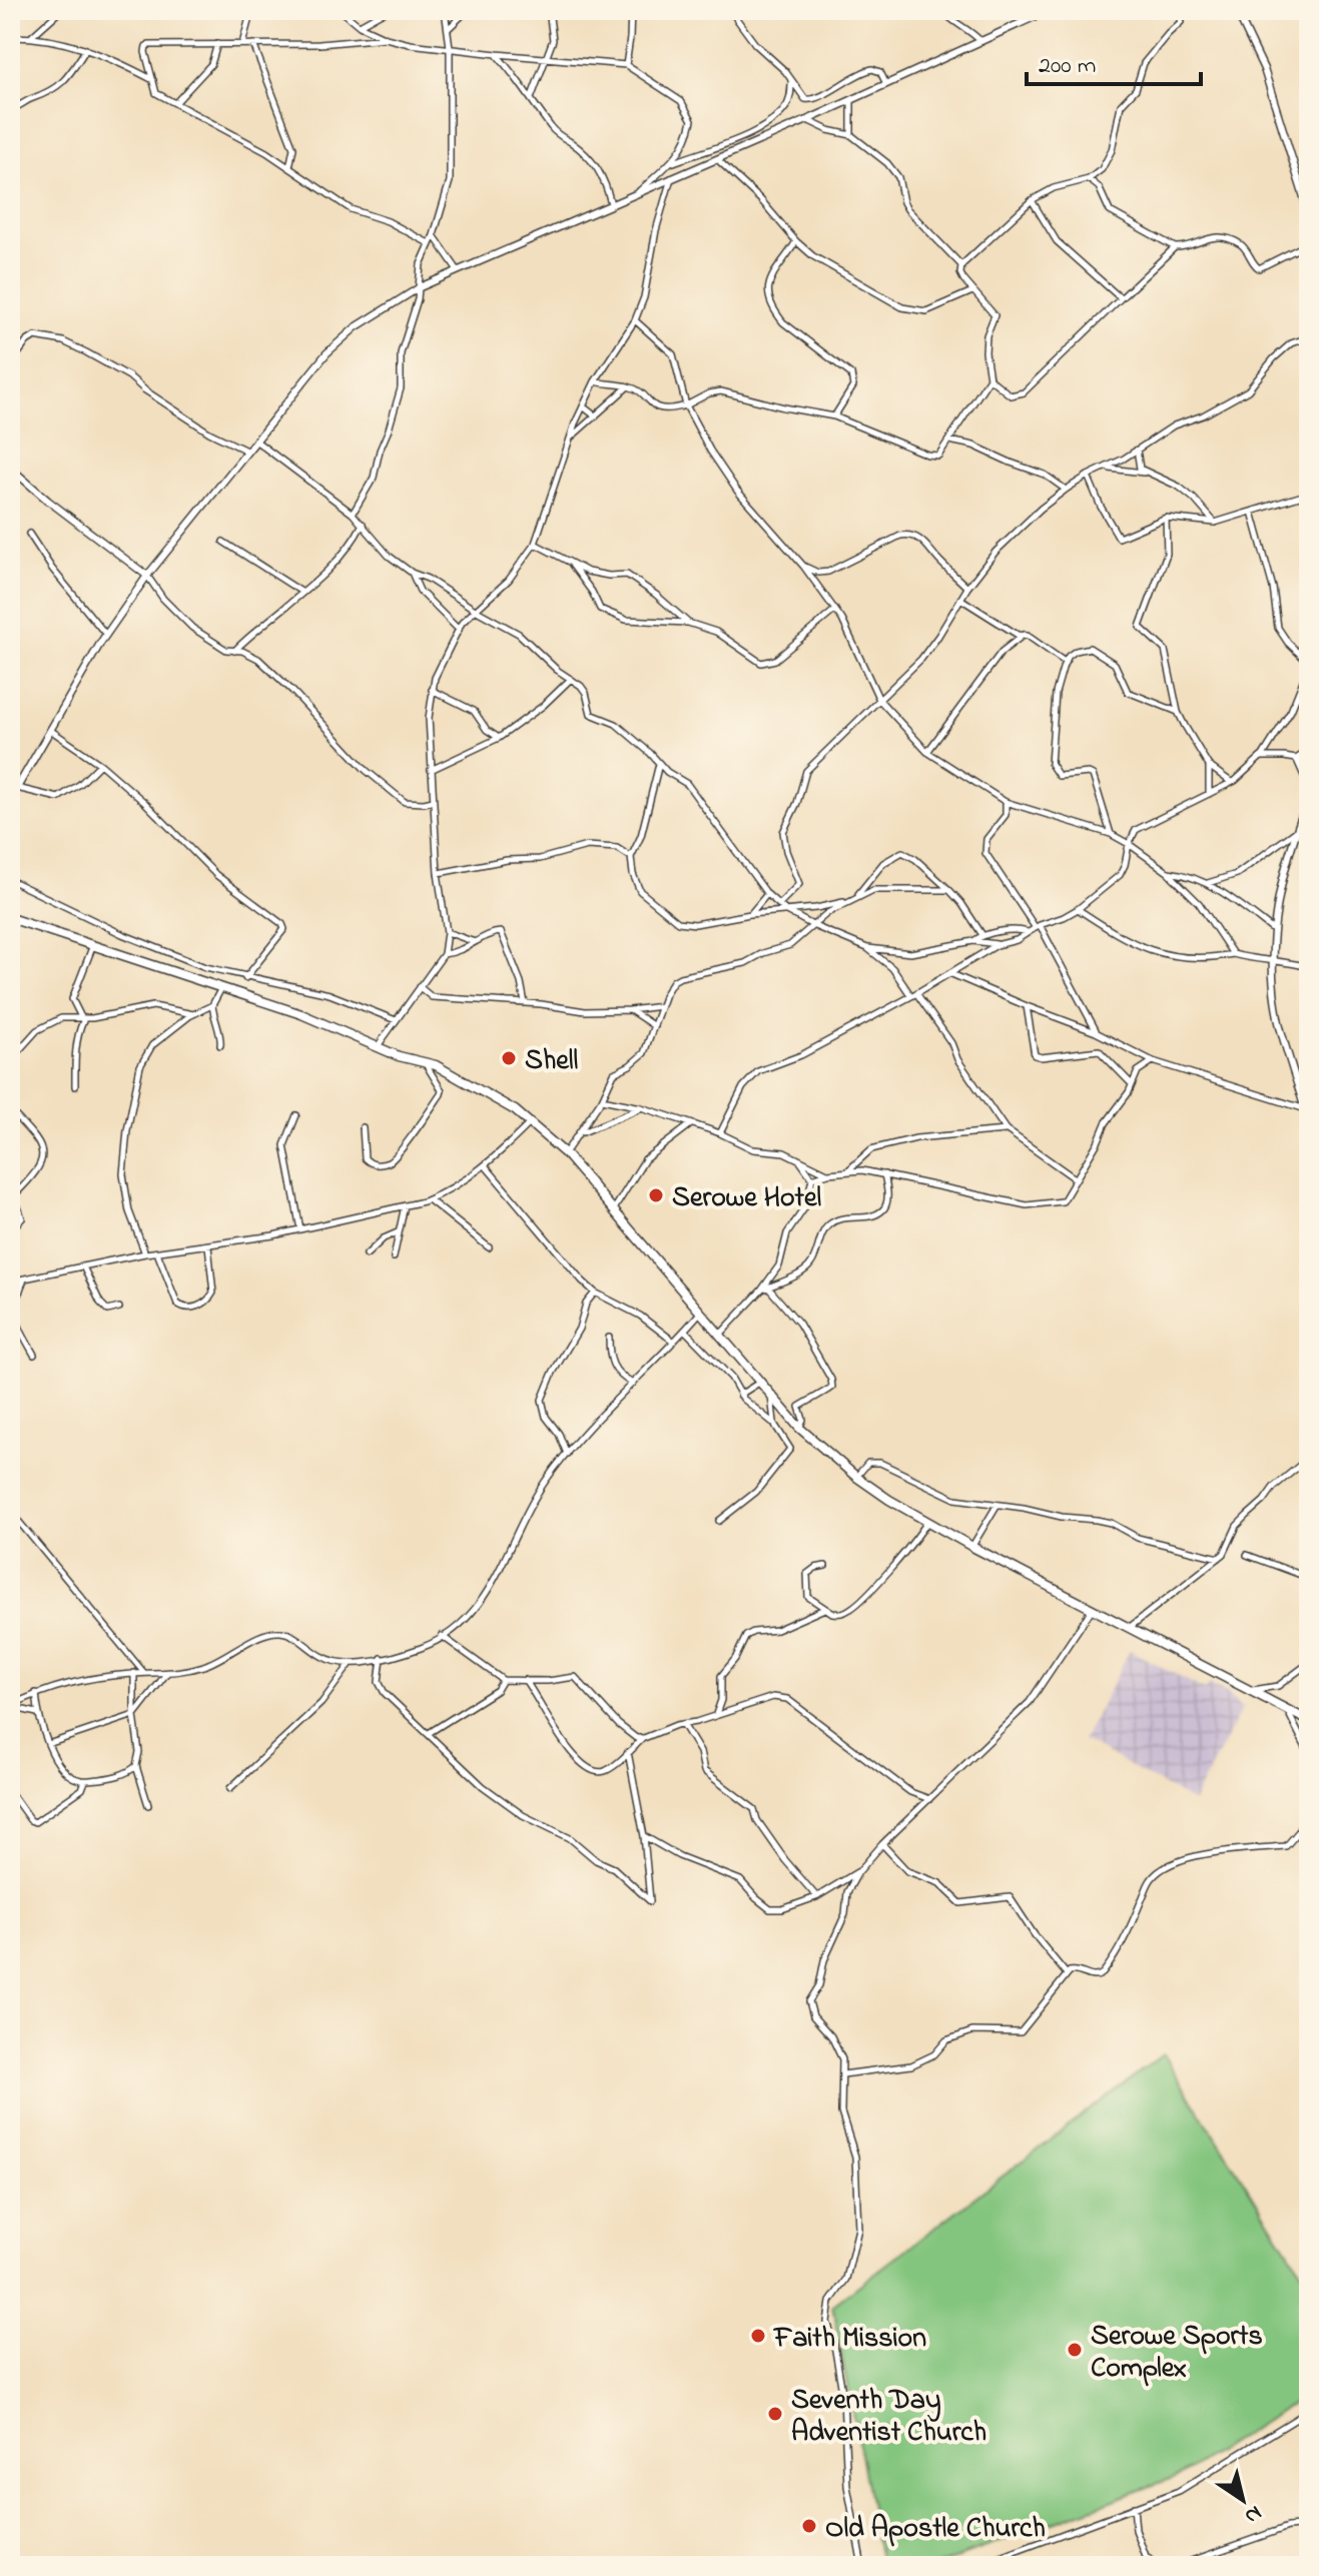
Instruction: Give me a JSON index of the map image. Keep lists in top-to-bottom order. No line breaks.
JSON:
{"places":["Shell","Serowe Hotel","Faith Mission","Serowe Sports Complex","Seventh Day Adventist Church","Old Apostle Church"],"scale_bar":"200 m","north":"bottom right"}
